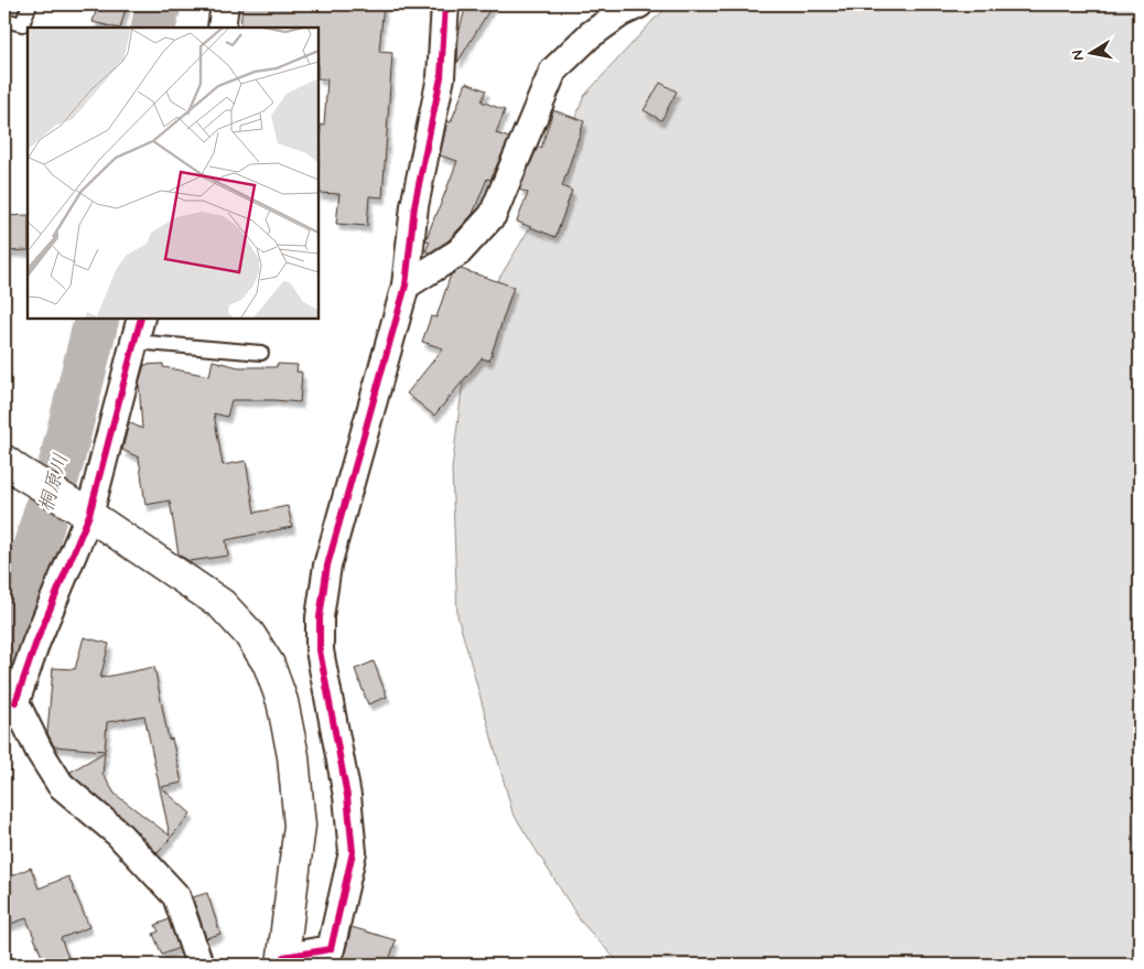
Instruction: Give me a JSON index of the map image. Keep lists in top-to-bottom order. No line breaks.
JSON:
{"water":["桐原川"],"north":"left"}
